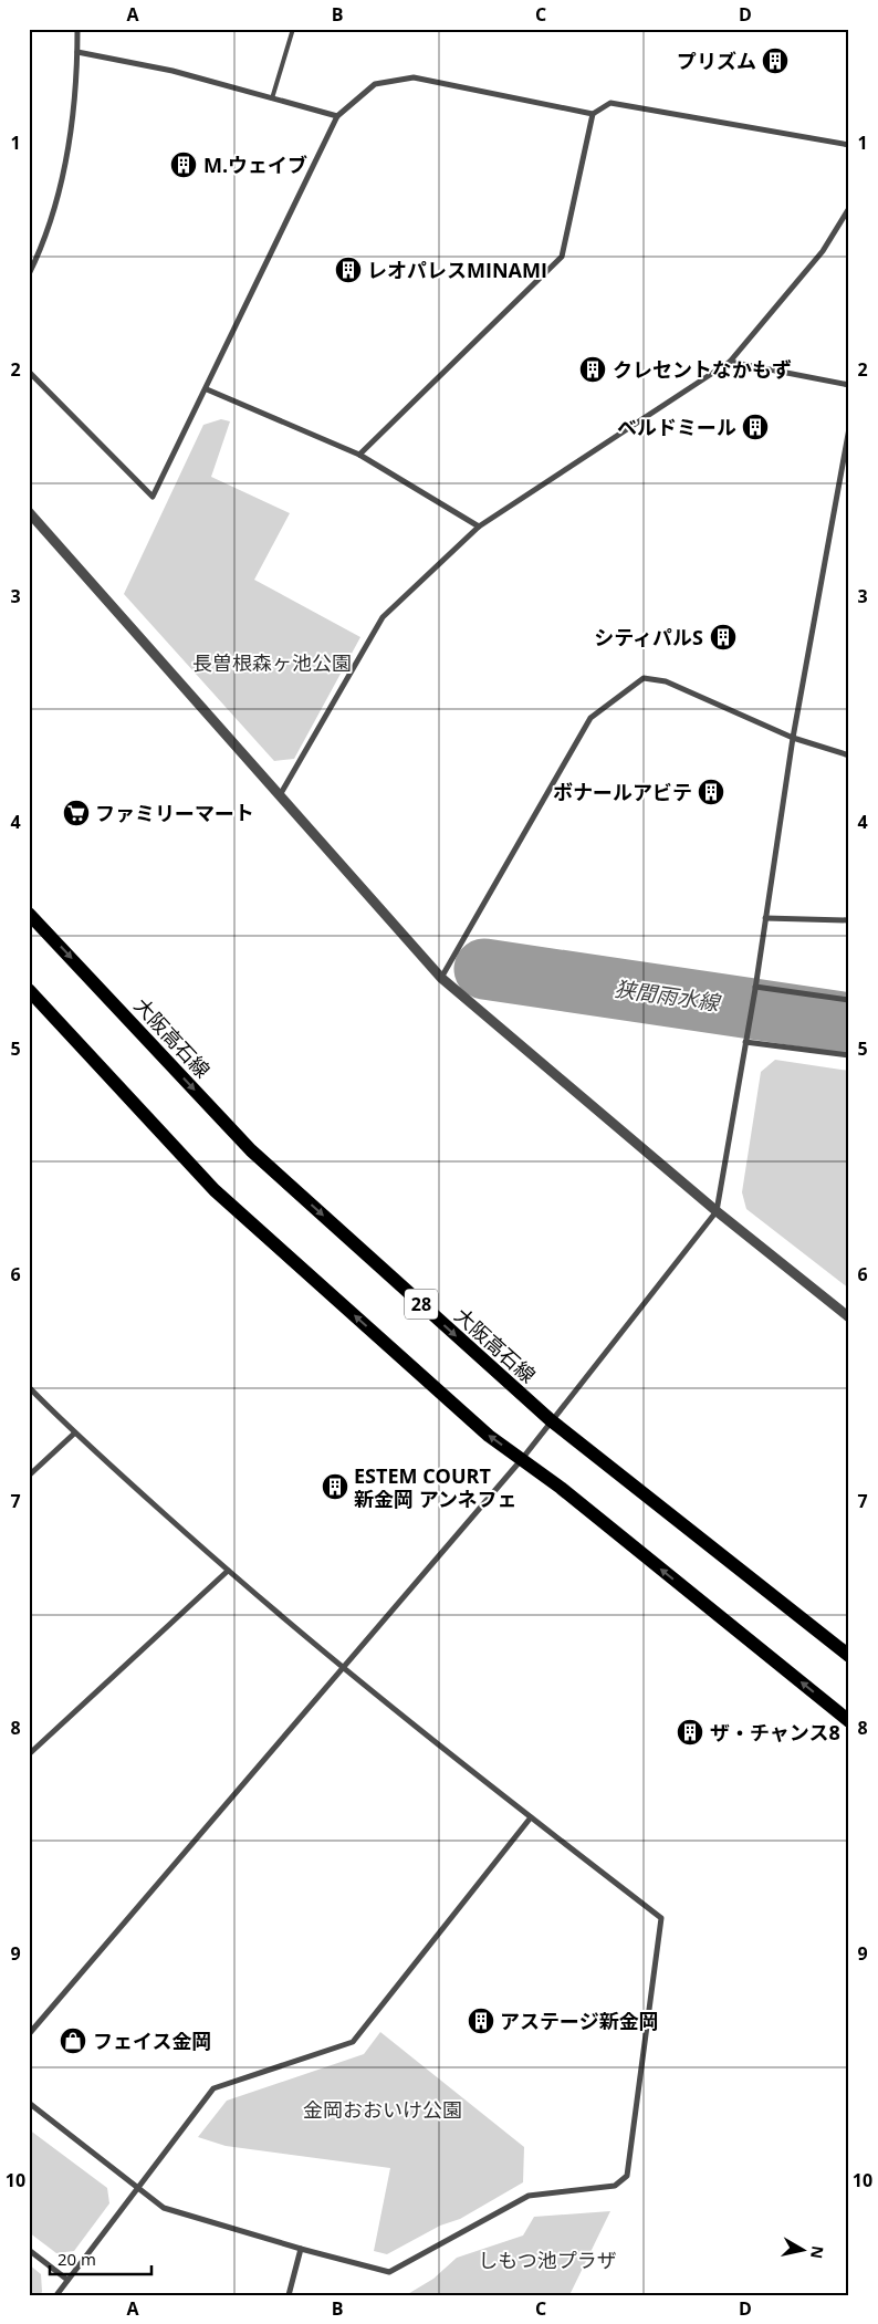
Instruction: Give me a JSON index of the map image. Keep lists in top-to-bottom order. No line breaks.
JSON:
{"streets":{"main road":["大阪高石線","28"]},"water":["狭間雨水線"],"parks":["長曽根森ヶ池公園","金岡おおいけ公園","しもつ池プラザ"],"places":{"building":["プリズム","M.ウェイブ","レオパレスMINAMI","クレセントなかもず","ベルドミール","シティパルS","ボナールアビテ","ESTEM COURT 新金岡 アンネフェ","ザ・チャンス8","アステージ新金岡"],"supermarket":["ファミリーマート"],"shop":["フェイス金岡"]},"scale_bar":"20 m","north":"right","grid":{"columns":["A","B","C","D"],"rows":["1","2","3","4","5","6","7","8","9","10"]}}
